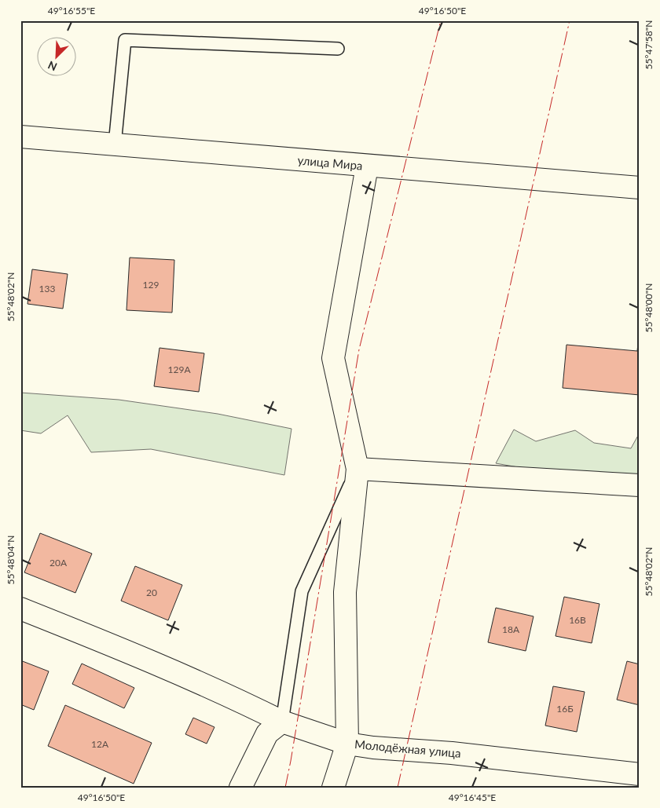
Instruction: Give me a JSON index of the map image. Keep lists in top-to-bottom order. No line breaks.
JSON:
{"streets":{"street":["улица Мира","Молодёжная улица"]},"house_numbers":["129","133","129А","20А","20","16В","18А","16Б","12А"],"north":"bottom left","coordinates":["49°16'55\"E","49°16'50\"E","55°47'58\"N","55°48'02\"N","55°48'00\"N","55°48'04\"N","49°16'45\"E"]}
